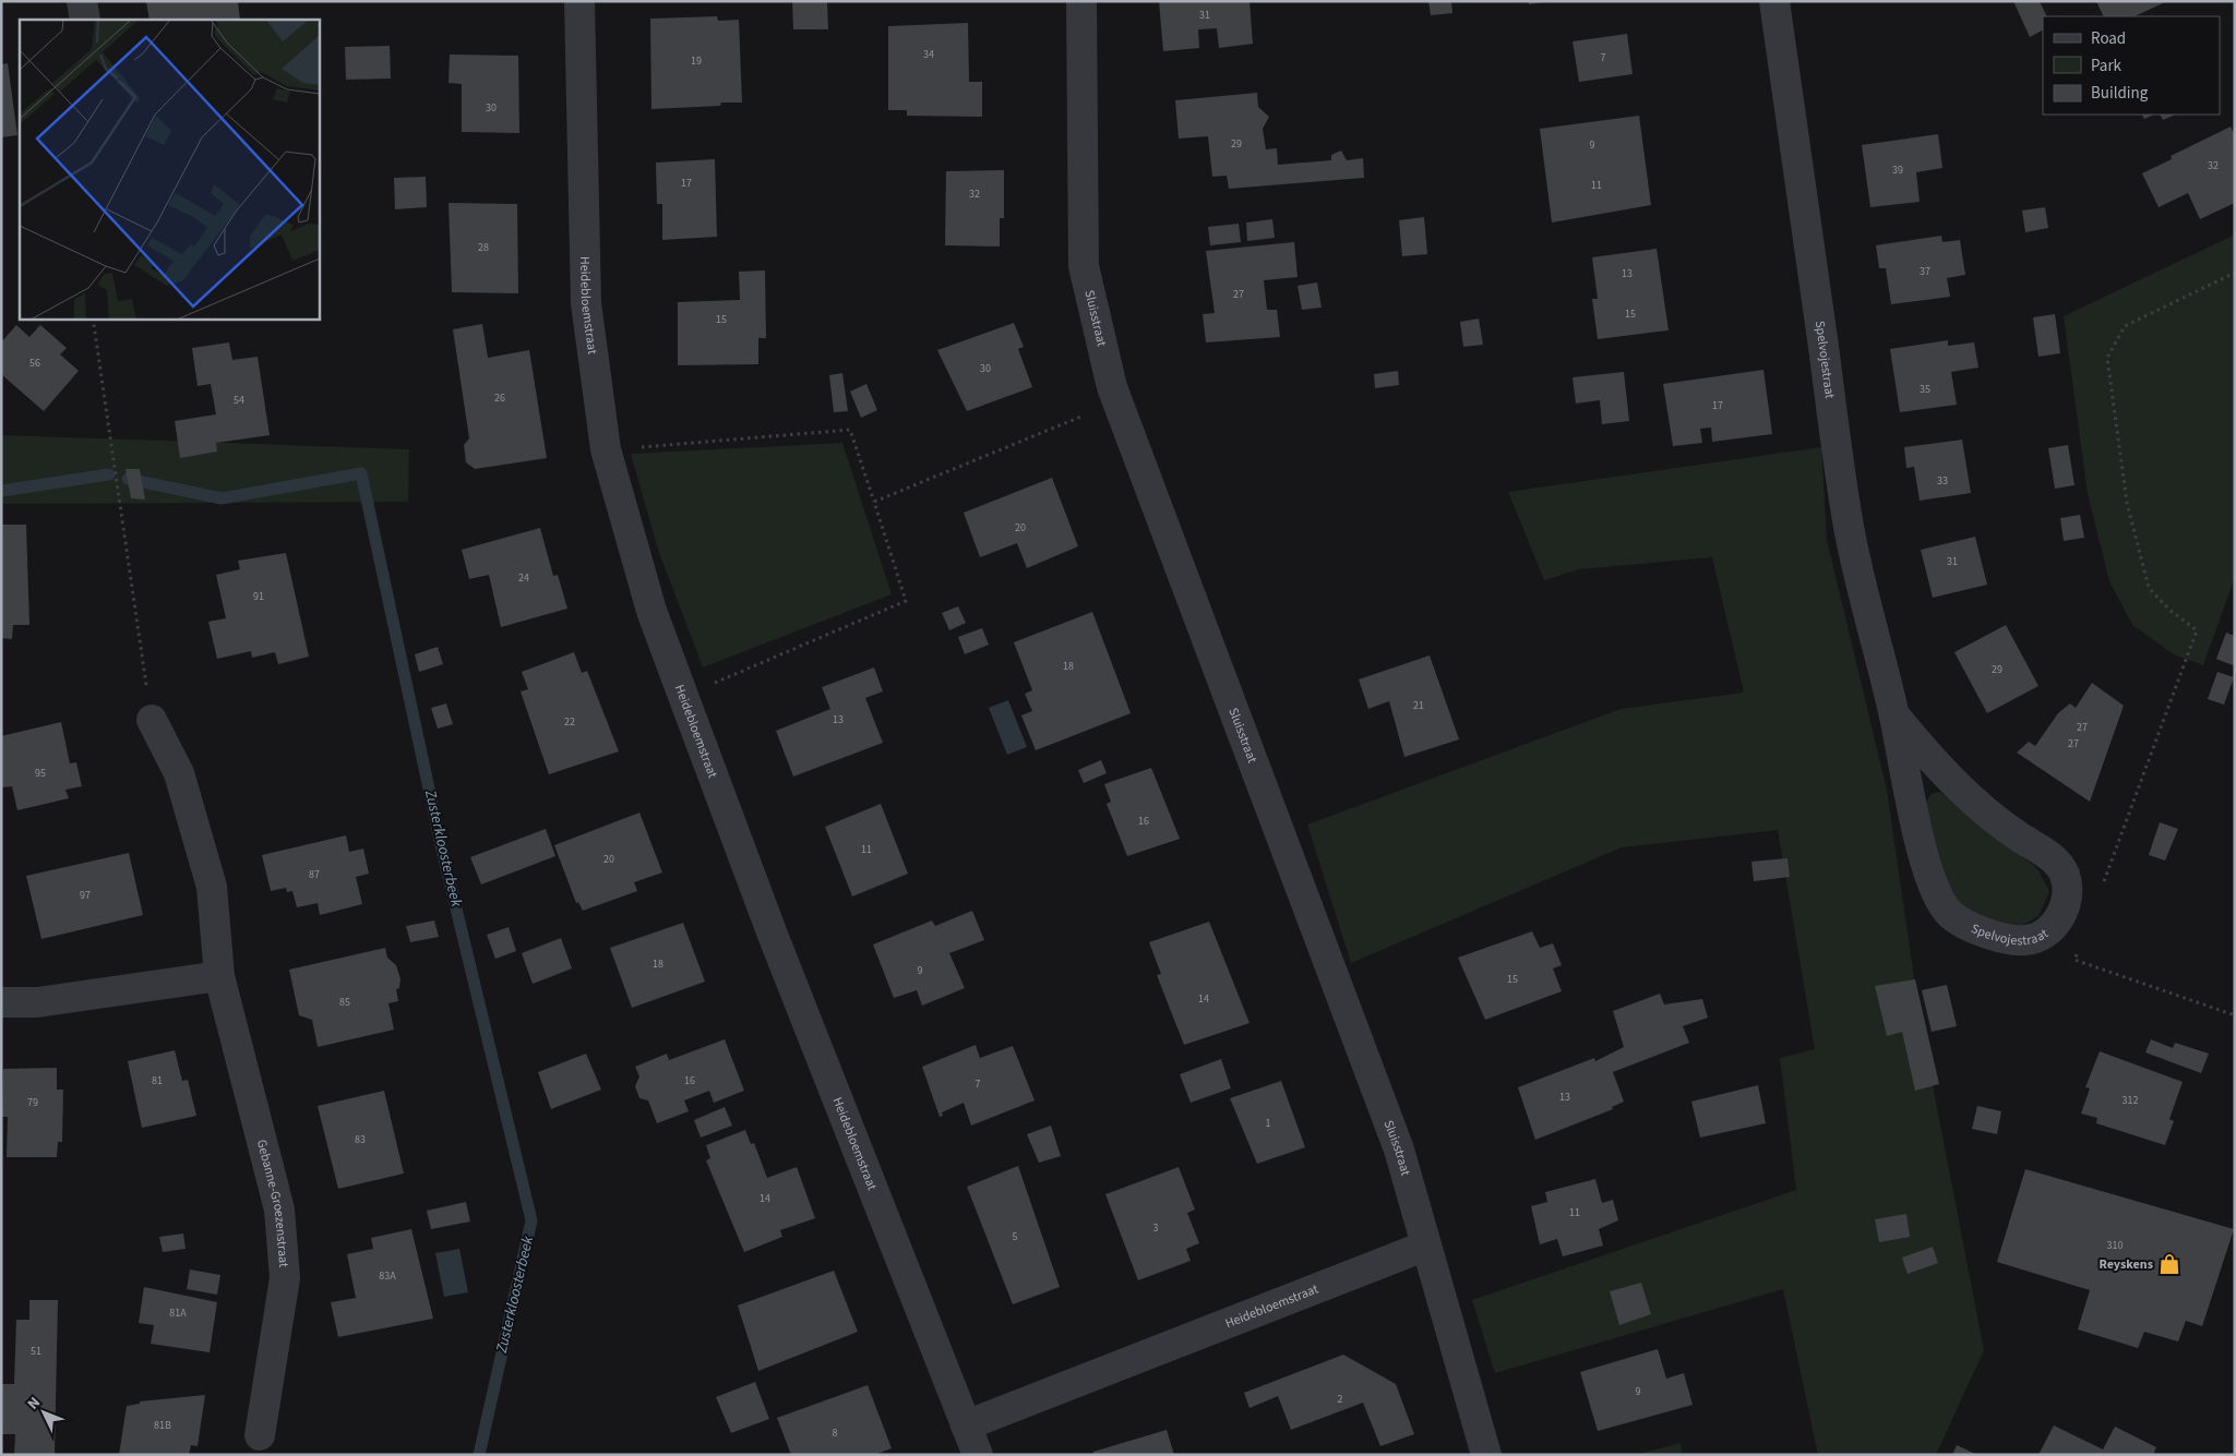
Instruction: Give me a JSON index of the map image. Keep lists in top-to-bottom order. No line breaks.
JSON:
{"streets":{"street":["Heidebloemstraat","Sluisstraat","Spelvojestraat","Gebanne-Groezenstraat"]},"crossings":[["Heidebloemstraat","Sluisstraat"]],"water":["Zusterkloosterbeek"],"places":{"shop":["Reyskens"]},"house_numbers":["31","34","7","19","30","29","9","32","39","17","11","32","28","37","13","27","15","15","56","30","35","26","54","17","33","20","31","24","91","18","29","21","13","22","27","27","95","16","11","20","87","97","18","9","15","14","85","81","16","7","13","312","79","1","83","14","11","3","5","310","83A","81A","51","9","2","81B","8"],"legend":["Road","Park","Building"],"north":"top left"}
